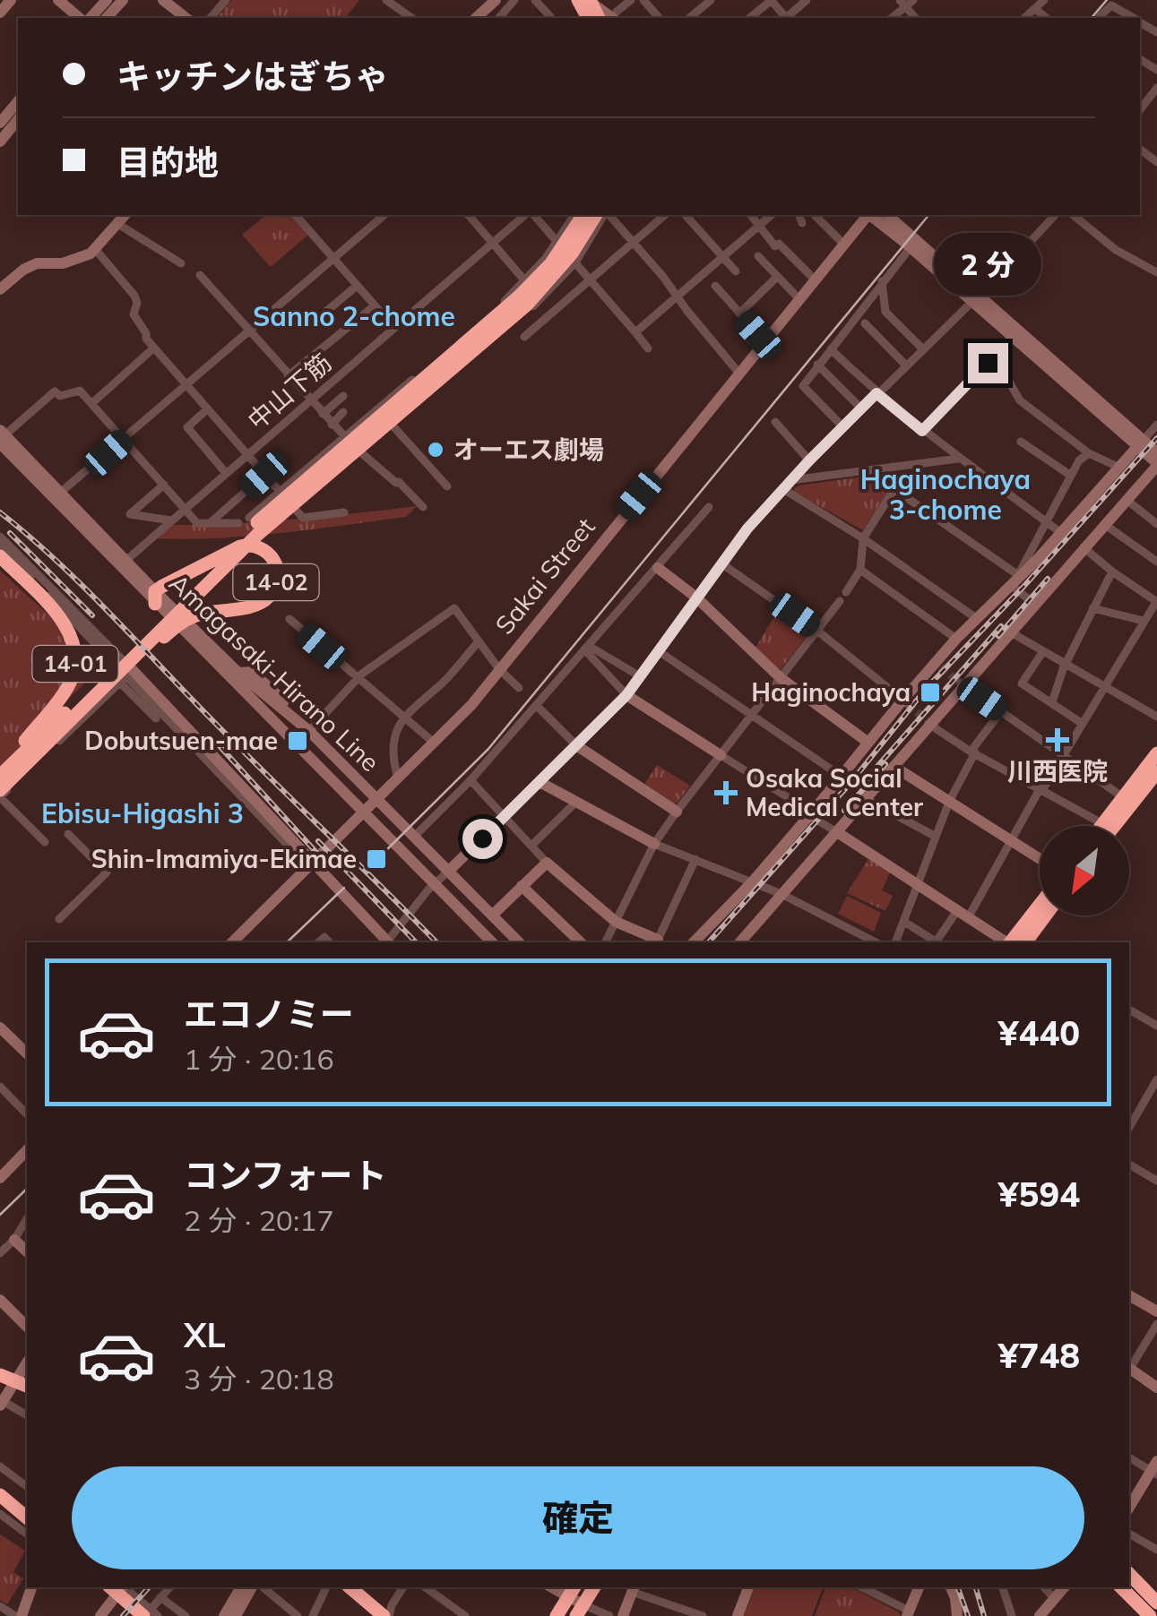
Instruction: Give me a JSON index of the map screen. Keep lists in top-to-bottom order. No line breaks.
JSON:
{"streets":{"highway":["14-02","14-01"],"street":["中山下筋","Sakai Street","Amagasaki-Hirano Line"]},"crossings":[["中山下筋","Amagasaki-Hirano Line"],["Sakai Street","Amagasaki-Hirano Line"],["14-02","Amagasaki-Hirano Line"]],"districts":["Sanno 2-chome","Haginochaya 3-chome","Ebisu-Higashi 3"],"places":{"other":["オーエス劇場"],"transit":["Haginochaya","Dobutsuen-mae","Shin-Imamiya-Ekimae"],"health":["川西医院","Osaka Social Medical Center"]},"north":"bottom left","page":{"banner":["キッチンはぎちゃ","目的地"],"bubble":"2 分","list":[{"name":"エコノミー","note":"1 分 · 20:16","value":"¥440"},{"name":"コンフォート","note":"2 分 · 20:17","value":"¥594"},{"name":"XL","note":"3 分 · 20:18","value":"¥748"}],"buttons":"確定"}}
